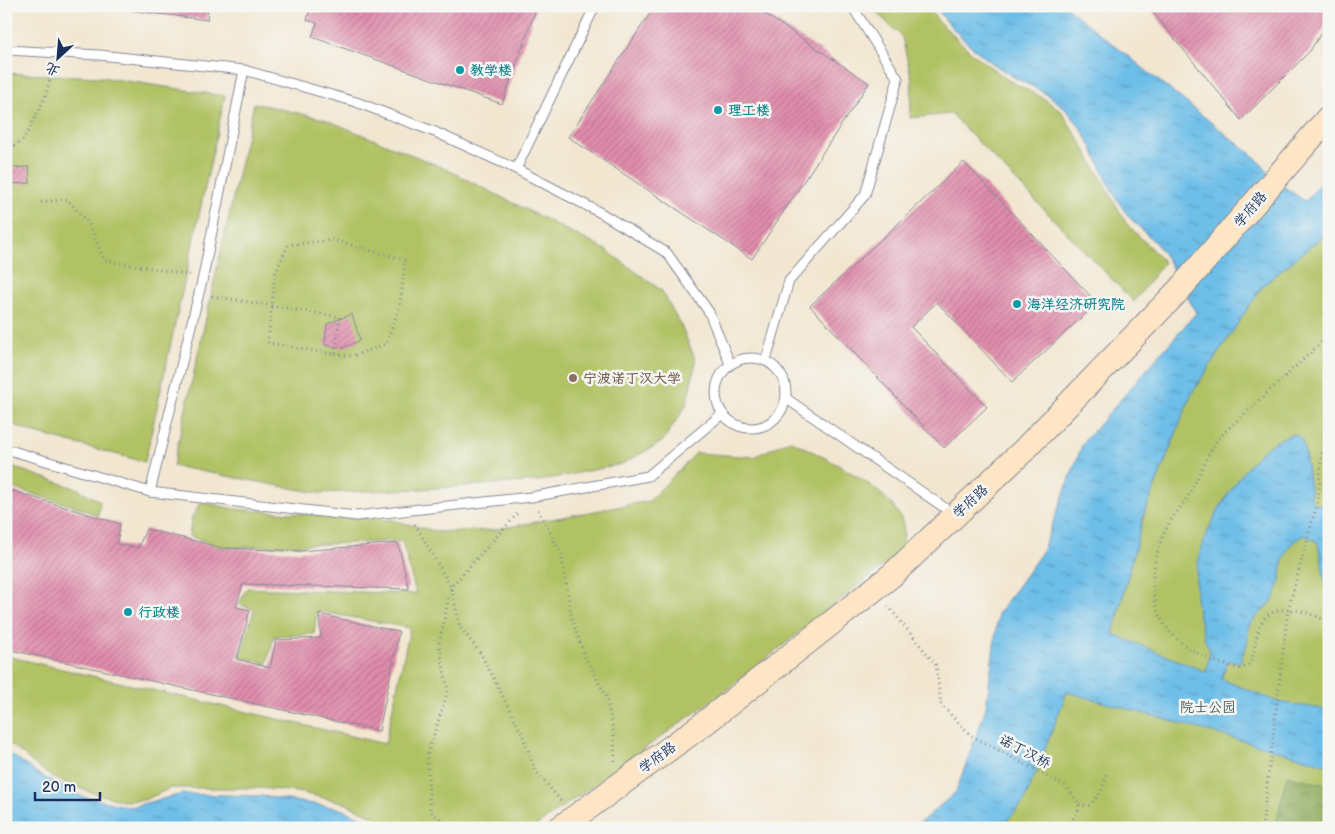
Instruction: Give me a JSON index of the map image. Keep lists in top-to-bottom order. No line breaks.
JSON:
{"streets":{"street":["学府路"],"path":["诺丁汉桥"]},"crossings":[["学府路","诺丁汉桥"]],"parks":["院士公园"],"places":["教学楼","理工楼","海洋经济研究院","宁波诺丁汉大学","行政楼"],"scale_bar":"20 m","north":"bottom left"}
